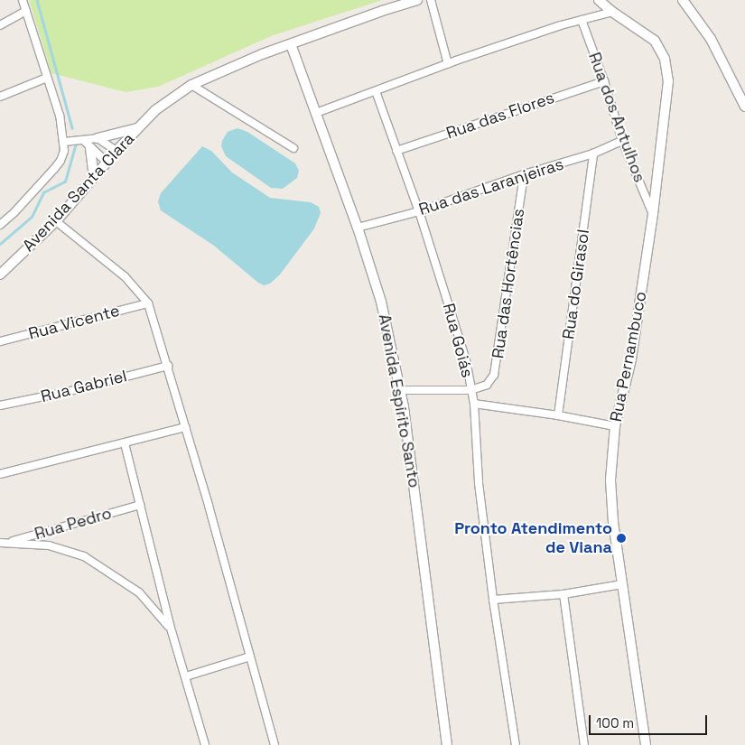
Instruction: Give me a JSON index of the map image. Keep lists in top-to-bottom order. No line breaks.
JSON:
{"streets":{"street":["Rua das Flores","Rua dos Antulhos","Rua das Laranjeiras","Avenida Santa Clara","Rua das Hortências","Rua do Girasol","Rua Vicente","Rua Goiás","Rua Pernambuco","Rua Gabriel","Avenida Espírito Santo","Rua Pedro"]},"crossings":[["Rua das Flores","Rua dos Antulhos"],["Rua das Flores","Rua Goiás"],["Rua dos Antulhos","Rua das Laranjeiras"],["Rua dos Antulhos","Rua Pernambuco"],["Rua das Laranjeiras","Rua das Hortências"],["Rua das Laranjeiras","Rua do Girasol"],["Rua das Laranjeiras","Rua Goiás"],["Rua das Laranjeiras","Avenida Espírito Santo"],["Avenida Santa Clara","Avenida Espírito Santo"],["Rua das Hortências","Rua Goiás"],["Rua das Hortências","Avenida Espírito Santo"]],"places":["Pronto Atendimento de Viana"],"scale_bar":"100 m"}
